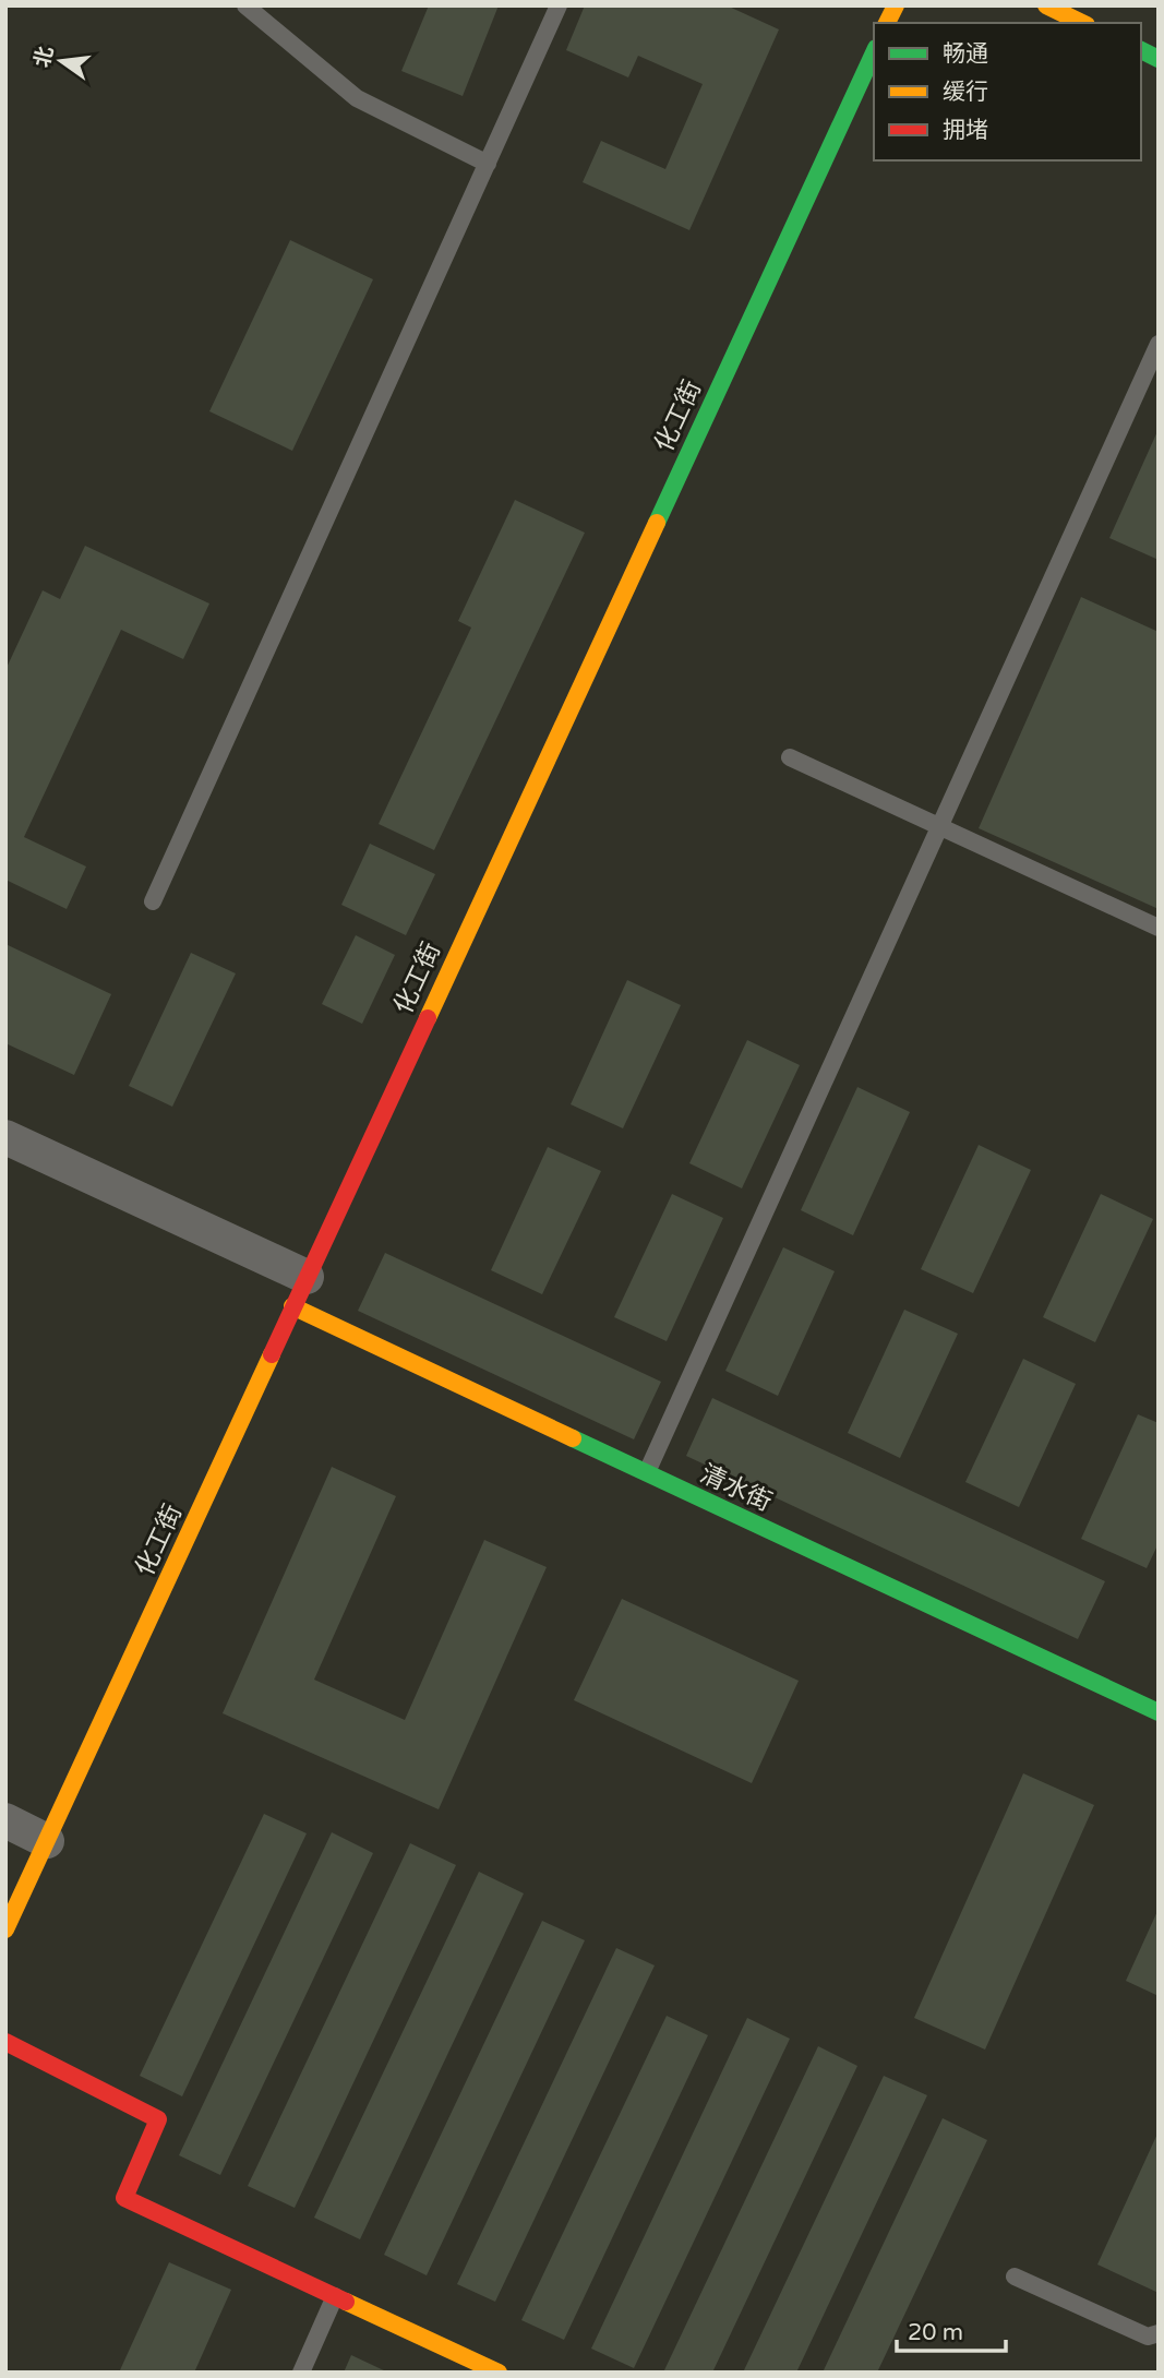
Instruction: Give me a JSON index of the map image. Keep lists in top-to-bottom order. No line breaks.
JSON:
{"streets":{"street":["化工街","清水街"]},"crossings":[["化工街","清水街"]],"legend":["畅通","缓行","拥堵"],"scale_bar":"20 m","north":"left"}
